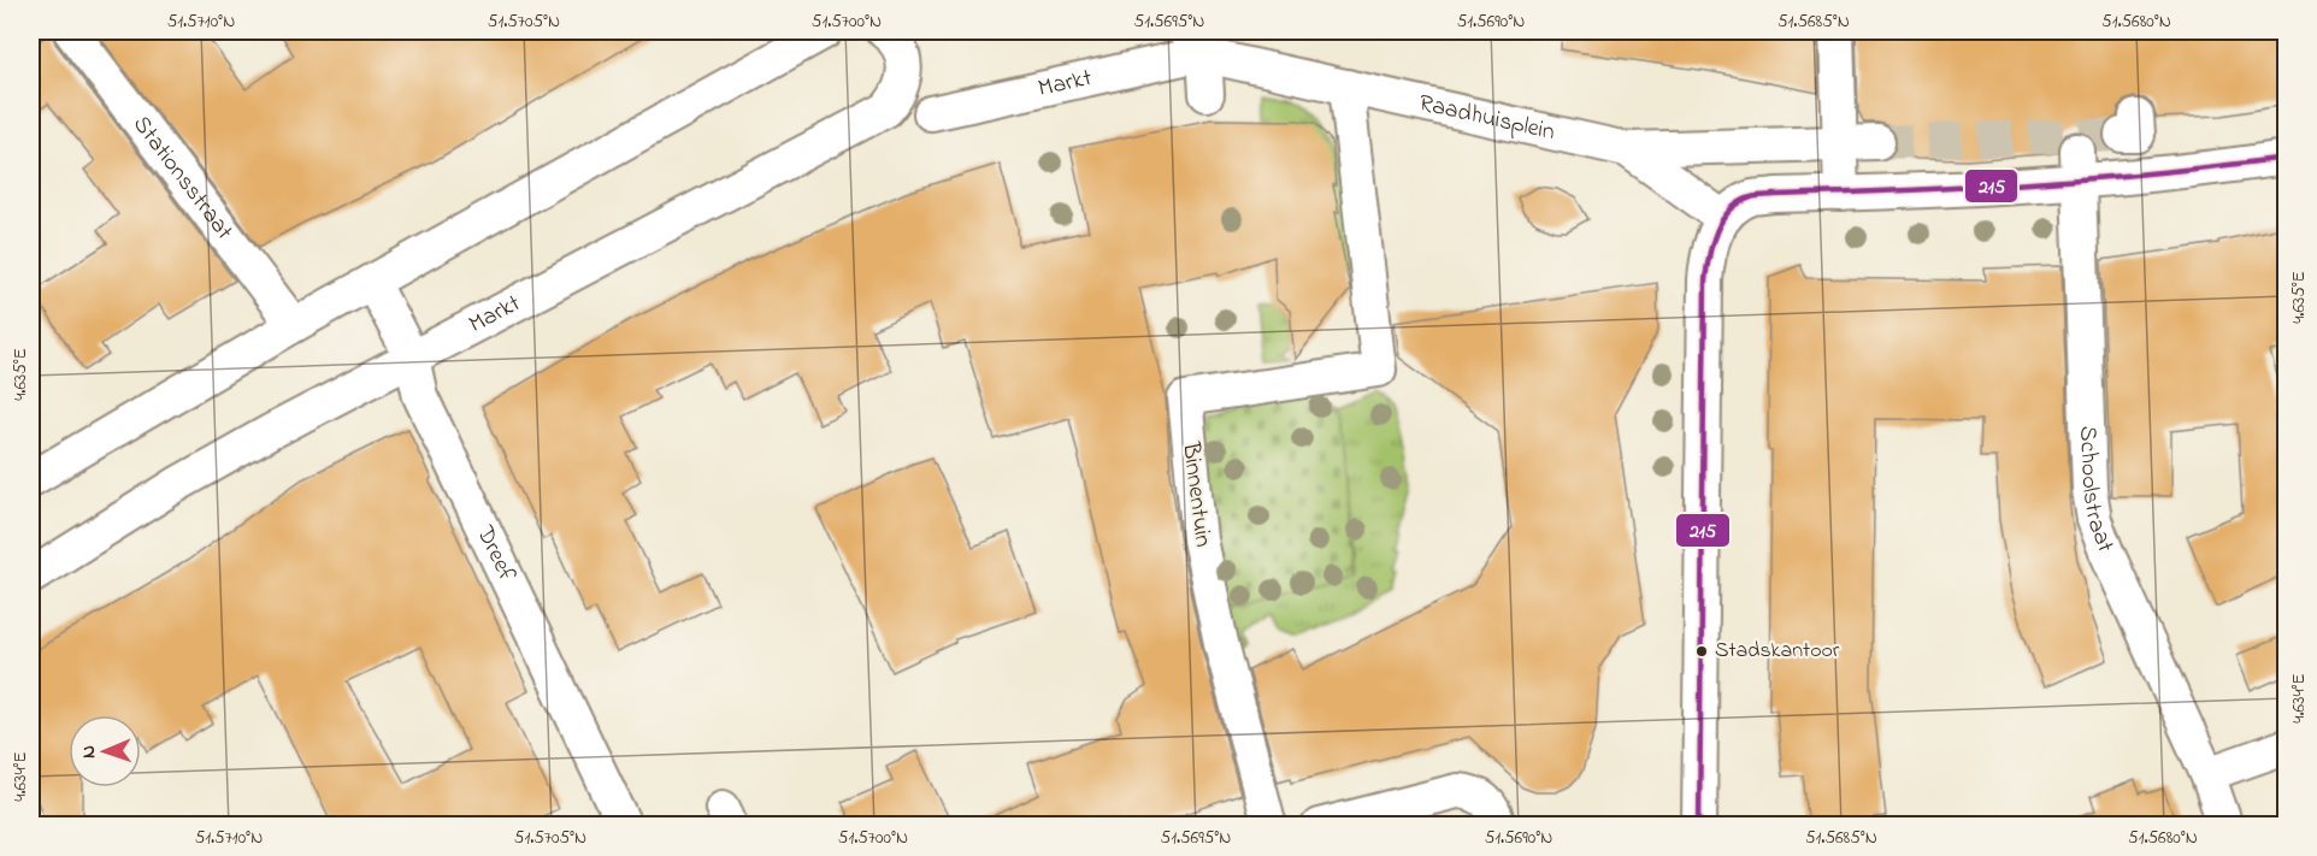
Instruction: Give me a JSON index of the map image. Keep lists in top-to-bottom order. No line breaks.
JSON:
{"streets":{"street":["Markt","Raadhuisplein","Stationsstraat","Schoolstraat","Binnentuin","Dreef"]},"crossings":[["Markt","Raadhuisplein"],["Markt","Dreef"],["Raadhuisplein","Binnentuin"]],"places":["Stadskantoor"],"lines":["transit line 215"],"north":"left","coordinates":["51.5710°N","51.5705°N","51.5700°N","51.5695°N","51.5690°N","51.5685°N","51.5680°N","4.635°E","4.634°E"]}
